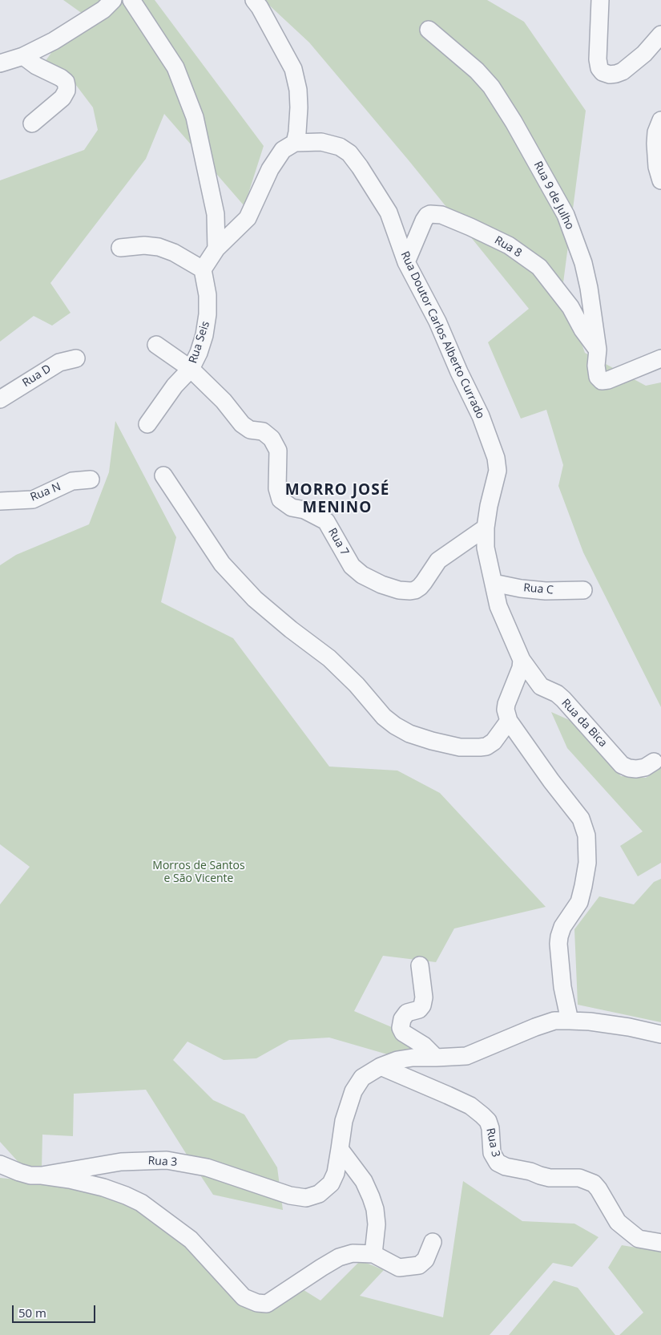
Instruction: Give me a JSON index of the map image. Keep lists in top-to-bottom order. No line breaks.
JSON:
{"streets":{"street":["Rua 9 de Julho","Rua 8","Rua Doutor Carlos Alberto Currado","Rua Seis","Rua D","Rua N","Rua 7","Rua C","Rua da Bica","Rua 3"]},"crossings":[["Rua 9 de Julho","Rua 8"],["Rua 8","Rua Doutor Carlos Alberto Currado"],["Rua Doutor Carlos Alberto Currado","Rua 7"],["Rua Doutor Carlos Alberto Currado","Rua C"],["Rua Doutor Carlos Alberto Currado","Rua da Bica"],["Rua Seis","Rua 7"]],"districts":["MORRO JOSÉ MENINO"],"parks":["Morros de Santos e São Vicente"],"scale_bar":"50 m"}
